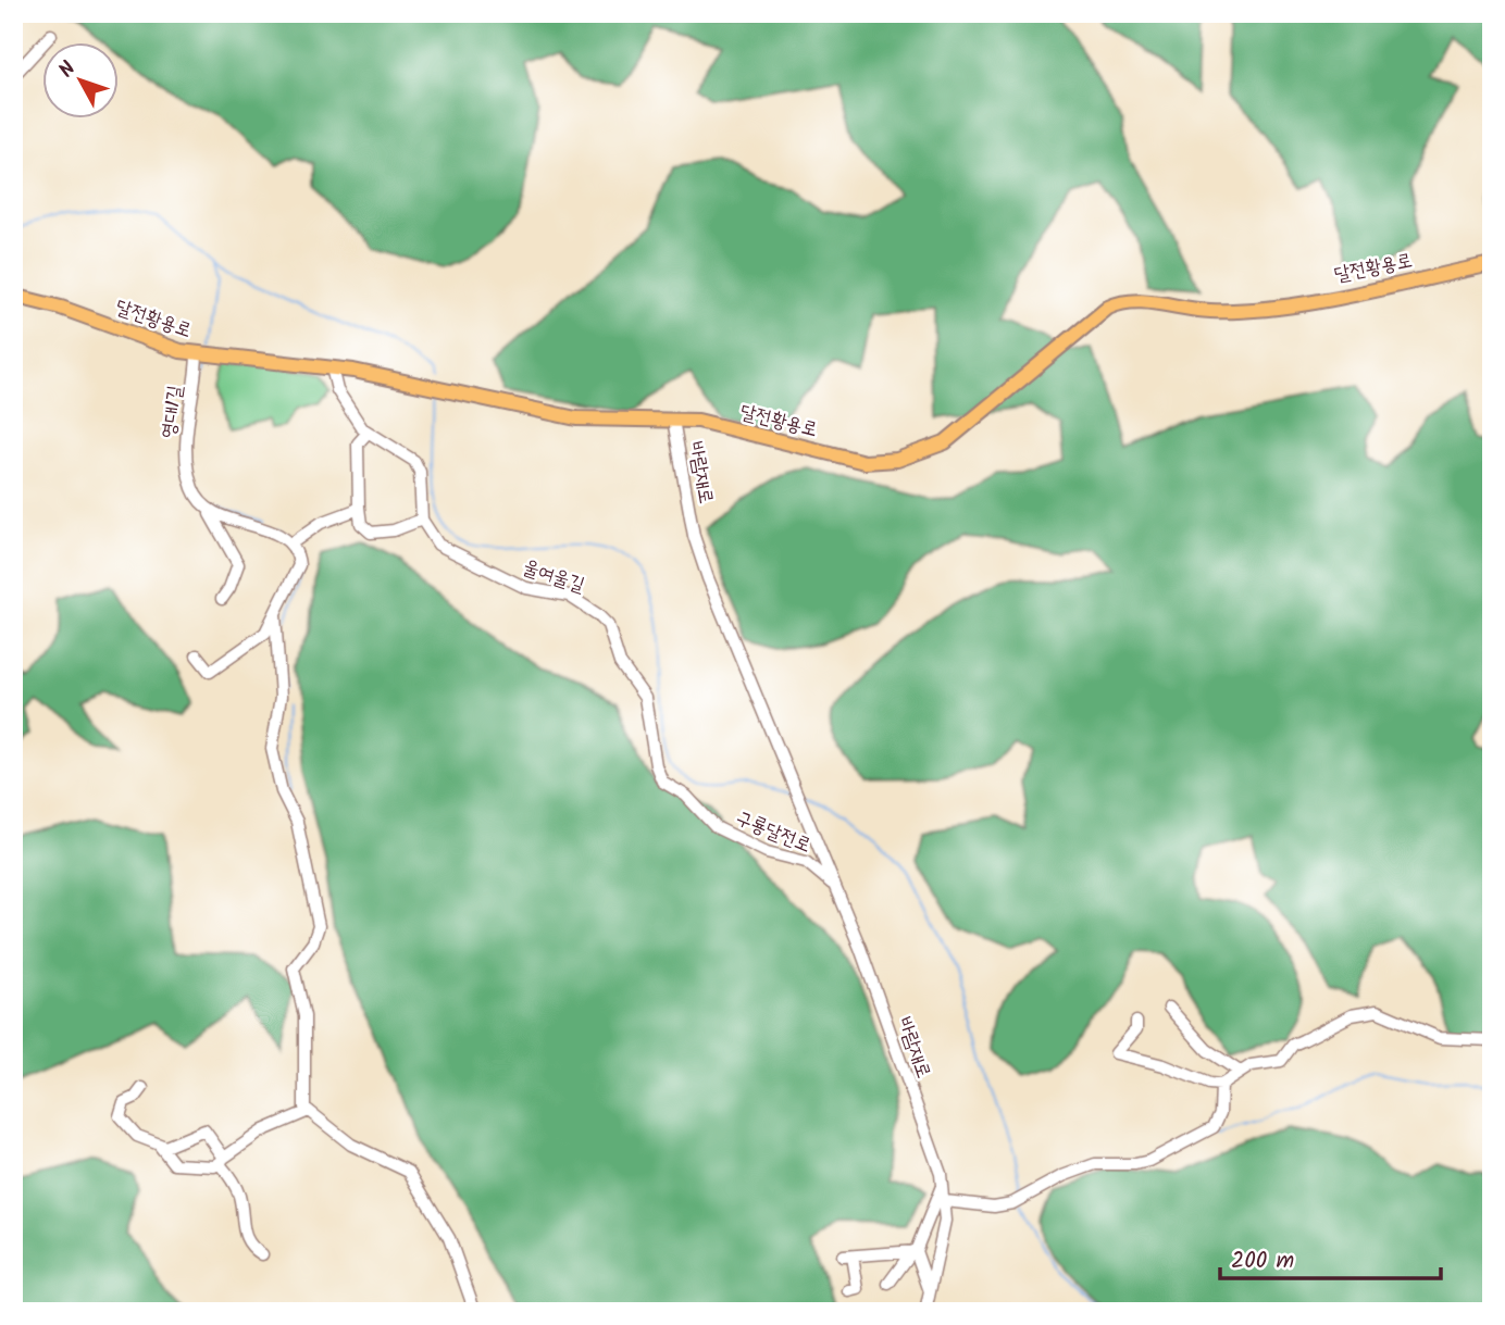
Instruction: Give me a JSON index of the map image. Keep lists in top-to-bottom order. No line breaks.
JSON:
{"streets":{"main road":["달전황용로"],"street":["영대1길","바람재로","울여울길","구룡달전로"]},"crossings":[["달전황용로","영대1길"],["달전황용로","바람재로"],["바람재로","구룡달전로"],["울여울길","구룡달전로"]],"scale_bar":"200 m","north":"top left"}
